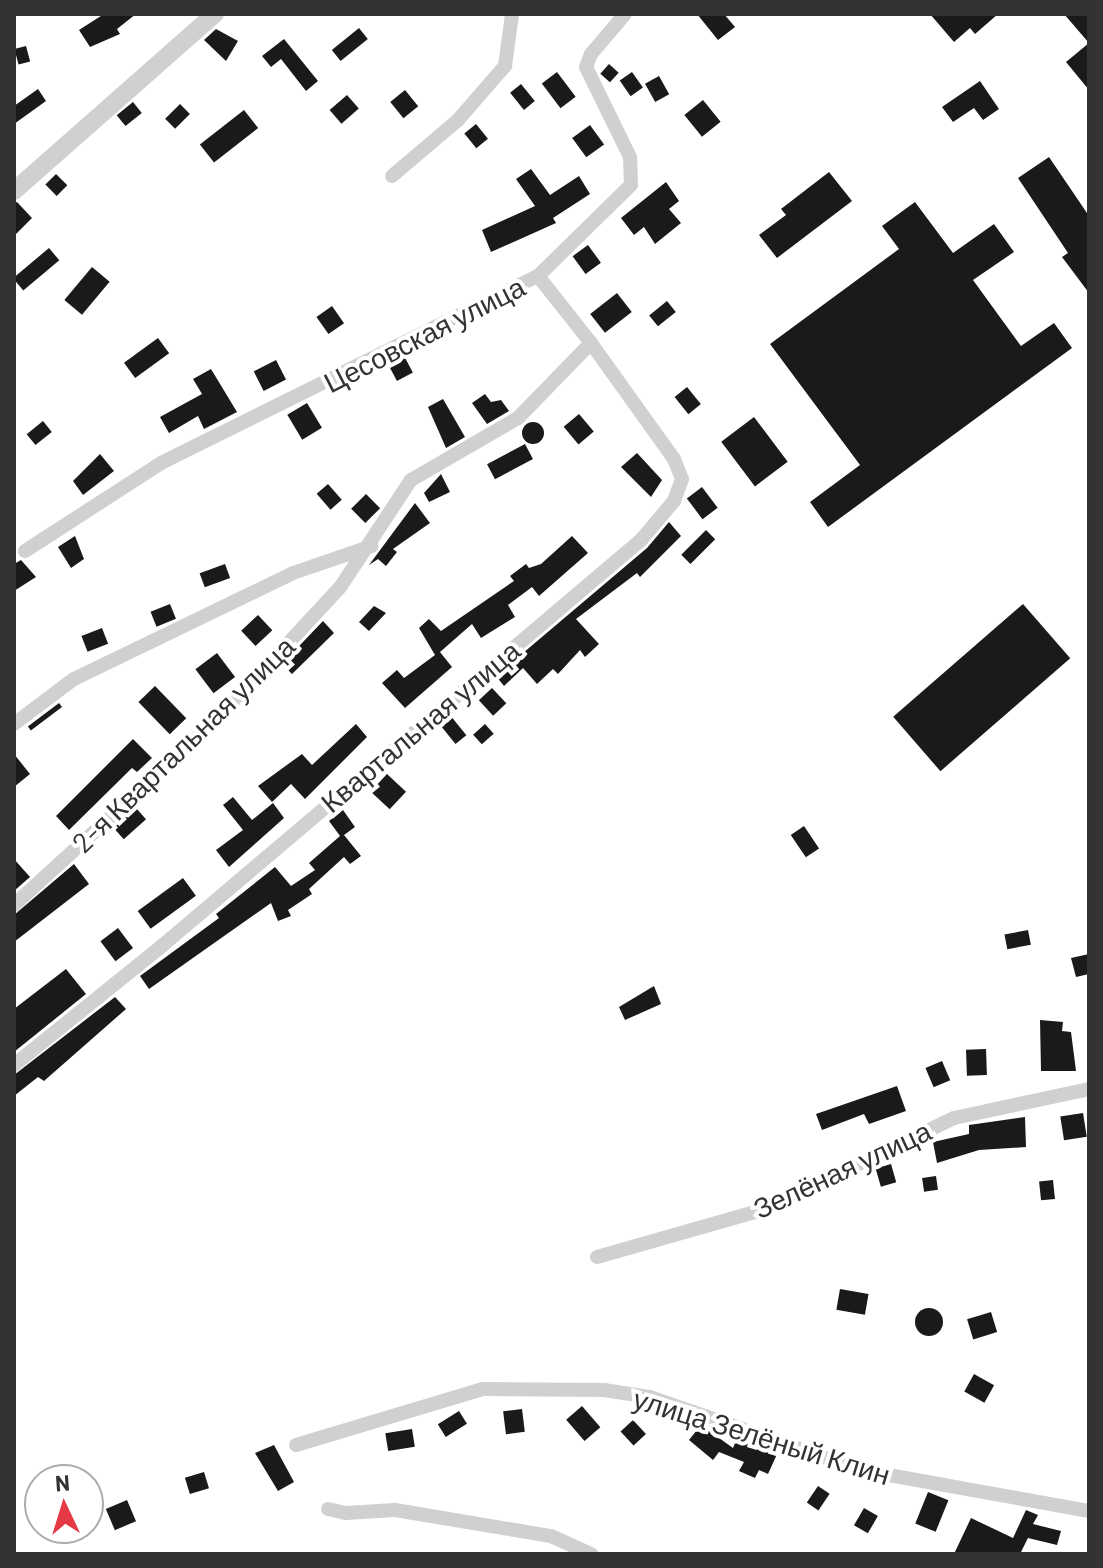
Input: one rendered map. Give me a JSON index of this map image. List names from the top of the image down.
{
  "streets": {
    "street": [
      "Цесовская улица",
      "Квартальная улица",
      "2-я Квартальная улица",
      "Зелёная улица",
      "улица Зелёный Клин"
    ]
  },
  "crossings": [
    ["Квартальная улица", "2-я Квартальная улица"]
  ],
  "north": "top"
}
